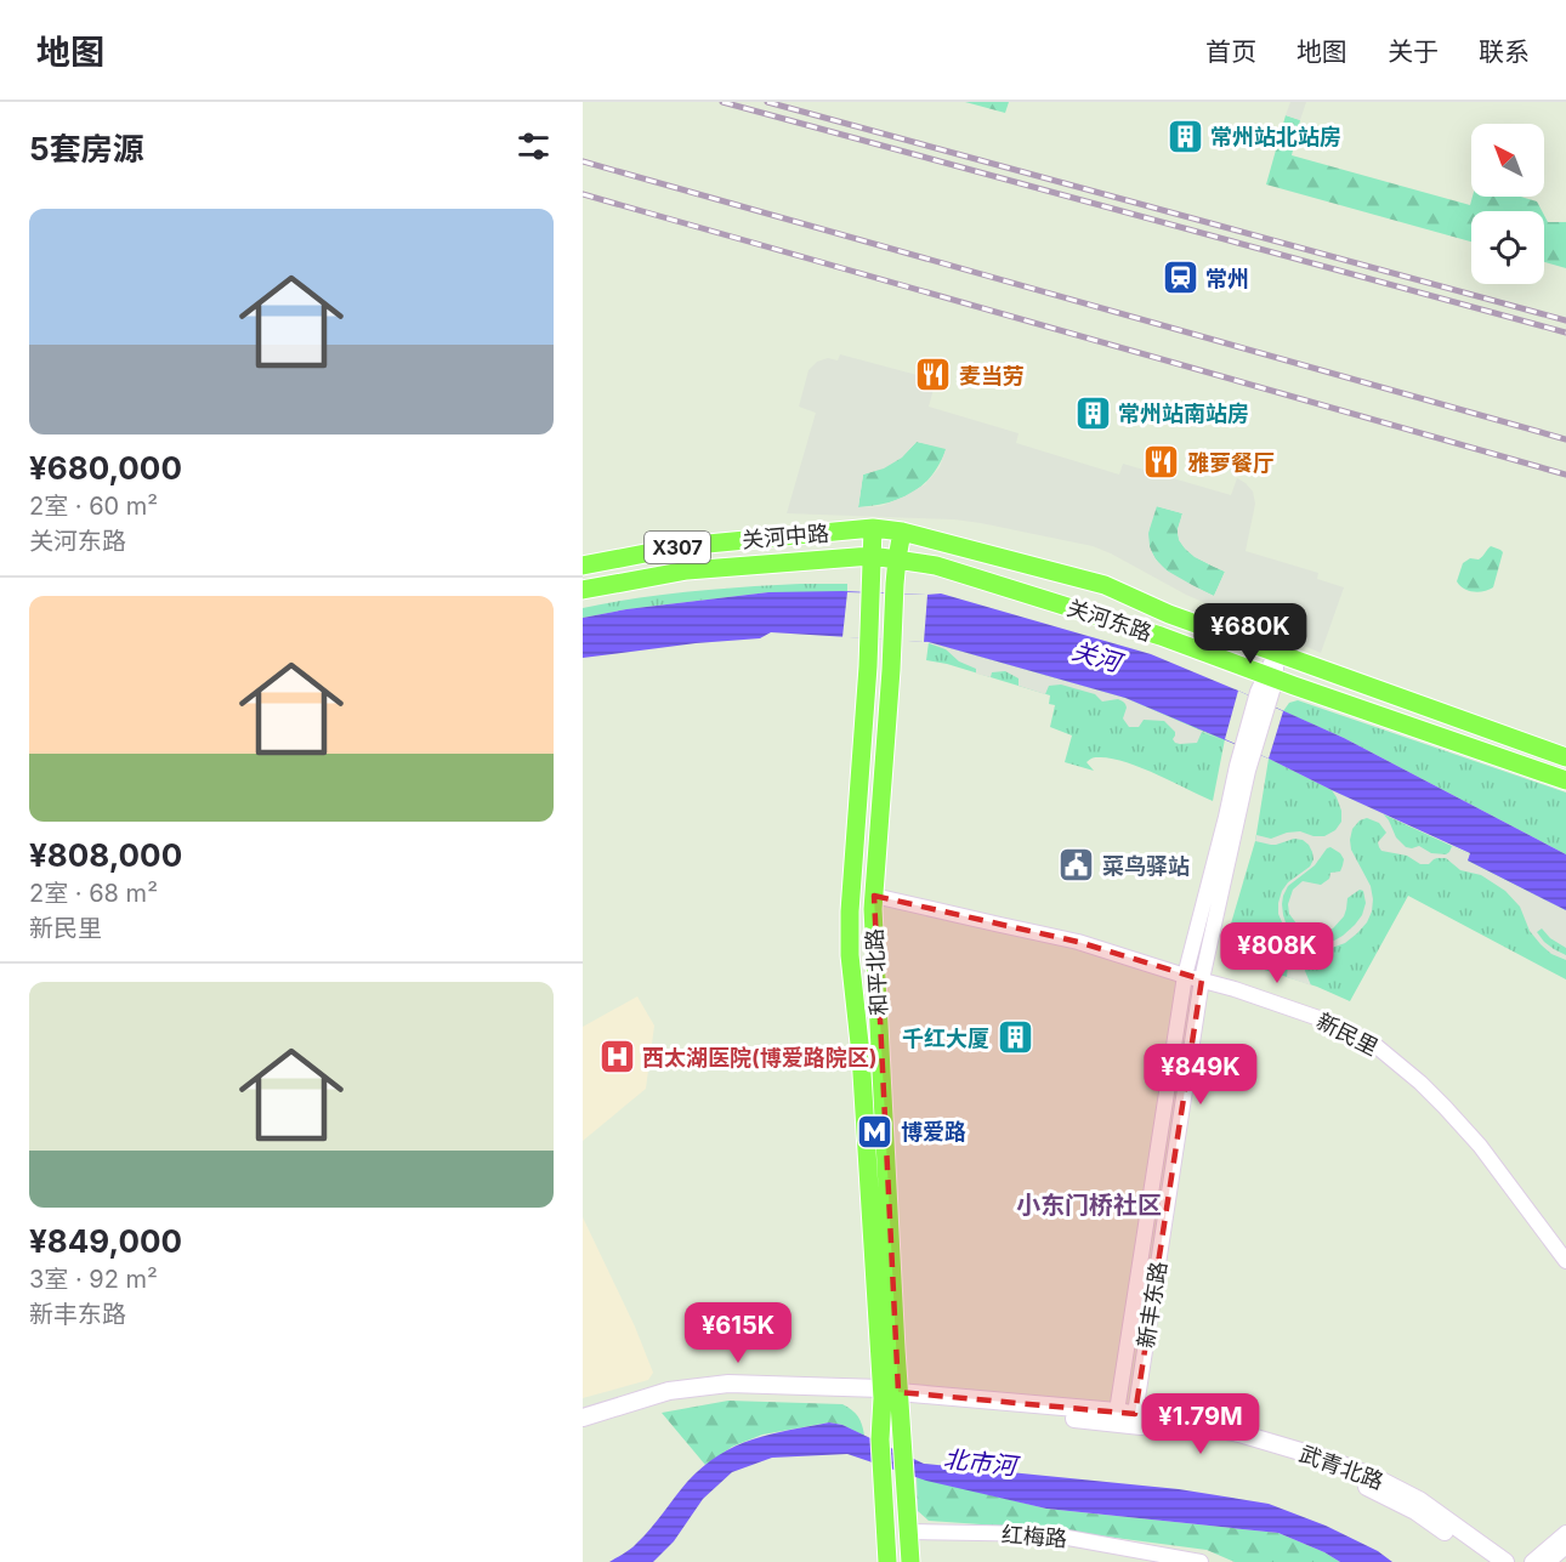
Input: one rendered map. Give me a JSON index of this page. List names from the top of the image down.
{
  "streets": {
    "main road": [
      "关河中路",
      "X307",
      "关河东路",
      "和平北路",
      "武青北路"
    ],
    "street": ["新民里", "新丰东路", "红梅路"]
  },
  "crossings": [
    ["关河中路", "关河东路"],
    ["关河中路", "和平北路"],
    ["关河东路", "和平北路"],
    ["和平北路", "新民里"],
    ["和平北路", "武青北路"],
    ["和平北路", "红梅路"],
    ["新民里", "新丰东路"],
    ["新丰东路", "武青北路"]
  ],
  "districts": ["小东门桥社区"],
  "water": ["关河", "北市河"],
  "places": {
    "building": ["常州站北站房", "常州站南站房", "千红大厦"],
    "station": ["常州"],
    "restaurant": ["麦当劳", "雅萝餐厅"],
    "public building": ["菜鸟驿站"],
    "hospital": ["西太湖医院(博爱路院区)"],
    "metro station": ["博爱路"]
  },
  "north": "top left",
  "page": {
    "header": "地图",
    "nav": [
      "首页",
      "地图",
      "关于",
      "联系"
    ],
    "heading": "5套房源",
    "list": [
      {
        "name": "¥680,000",
        "note": "2室 · 60 m² · 关河东路"
      },
      {
        "name": "¥808,000",
        "note": "2室 · 68 m² · 新民里"
      },
      {
        "name": "¥849,000",
        "note": "3室 · 92 m² · 新丰东路"
      }
    ],
    "price": [
      "¥680K",
      "¥808K",
      "¥849K",
      "¥615K",
      "¥1.79M"
    ]
  }
}
